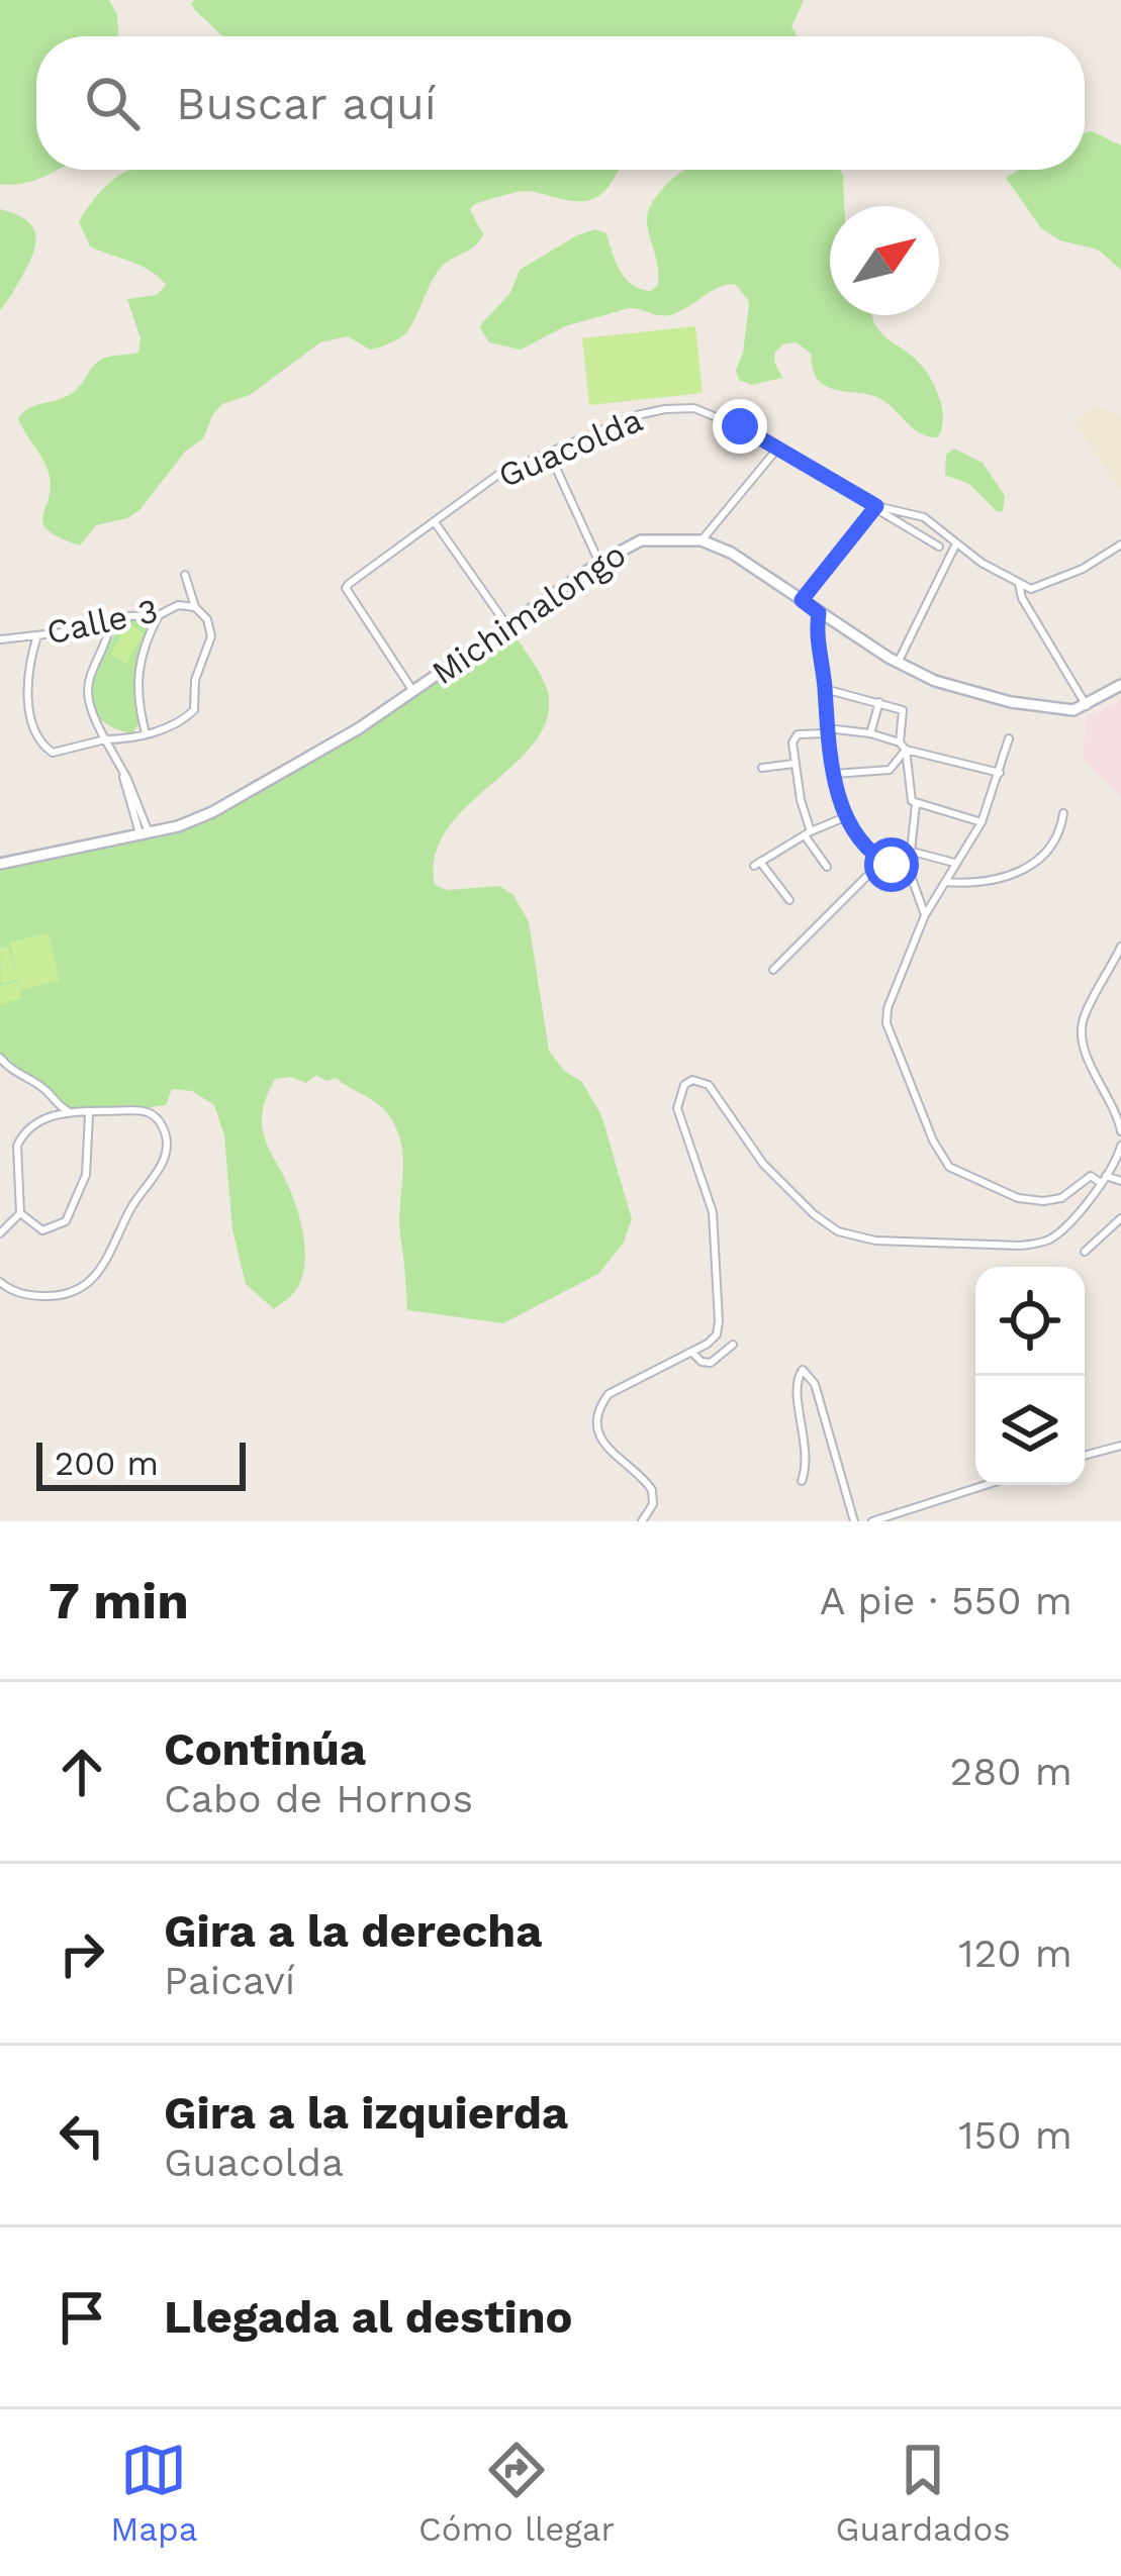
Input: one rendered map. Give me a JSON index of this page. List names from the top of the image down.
{
  "streets": {
    "main road": ["Michimalongo"],
    "street": ["Guacolda", "Calle 3"]
  },
  "crossings": [
    ["Guacolda", "Michimalongo"]
  ],
  "scale_bar": "200 m",
  "north": "top right",
  "page": {
    "search": "Buscar aquí",
    "scale": "200 m",
    "heading": ["7 min", "A pie · 550 m"],
    "list": [
      ["Continúa", "Cabo de Hornos", "280 m"],
      ["Gira a la derecha", "Paicaví", "120 m"],
      ["Gira a la izquierda", "Guacolda", "150 m"],
      "Llegada al destino"
    ],
    "nav": ["Mapa", "Cómo llegar", "Guardados"]
  }
}
